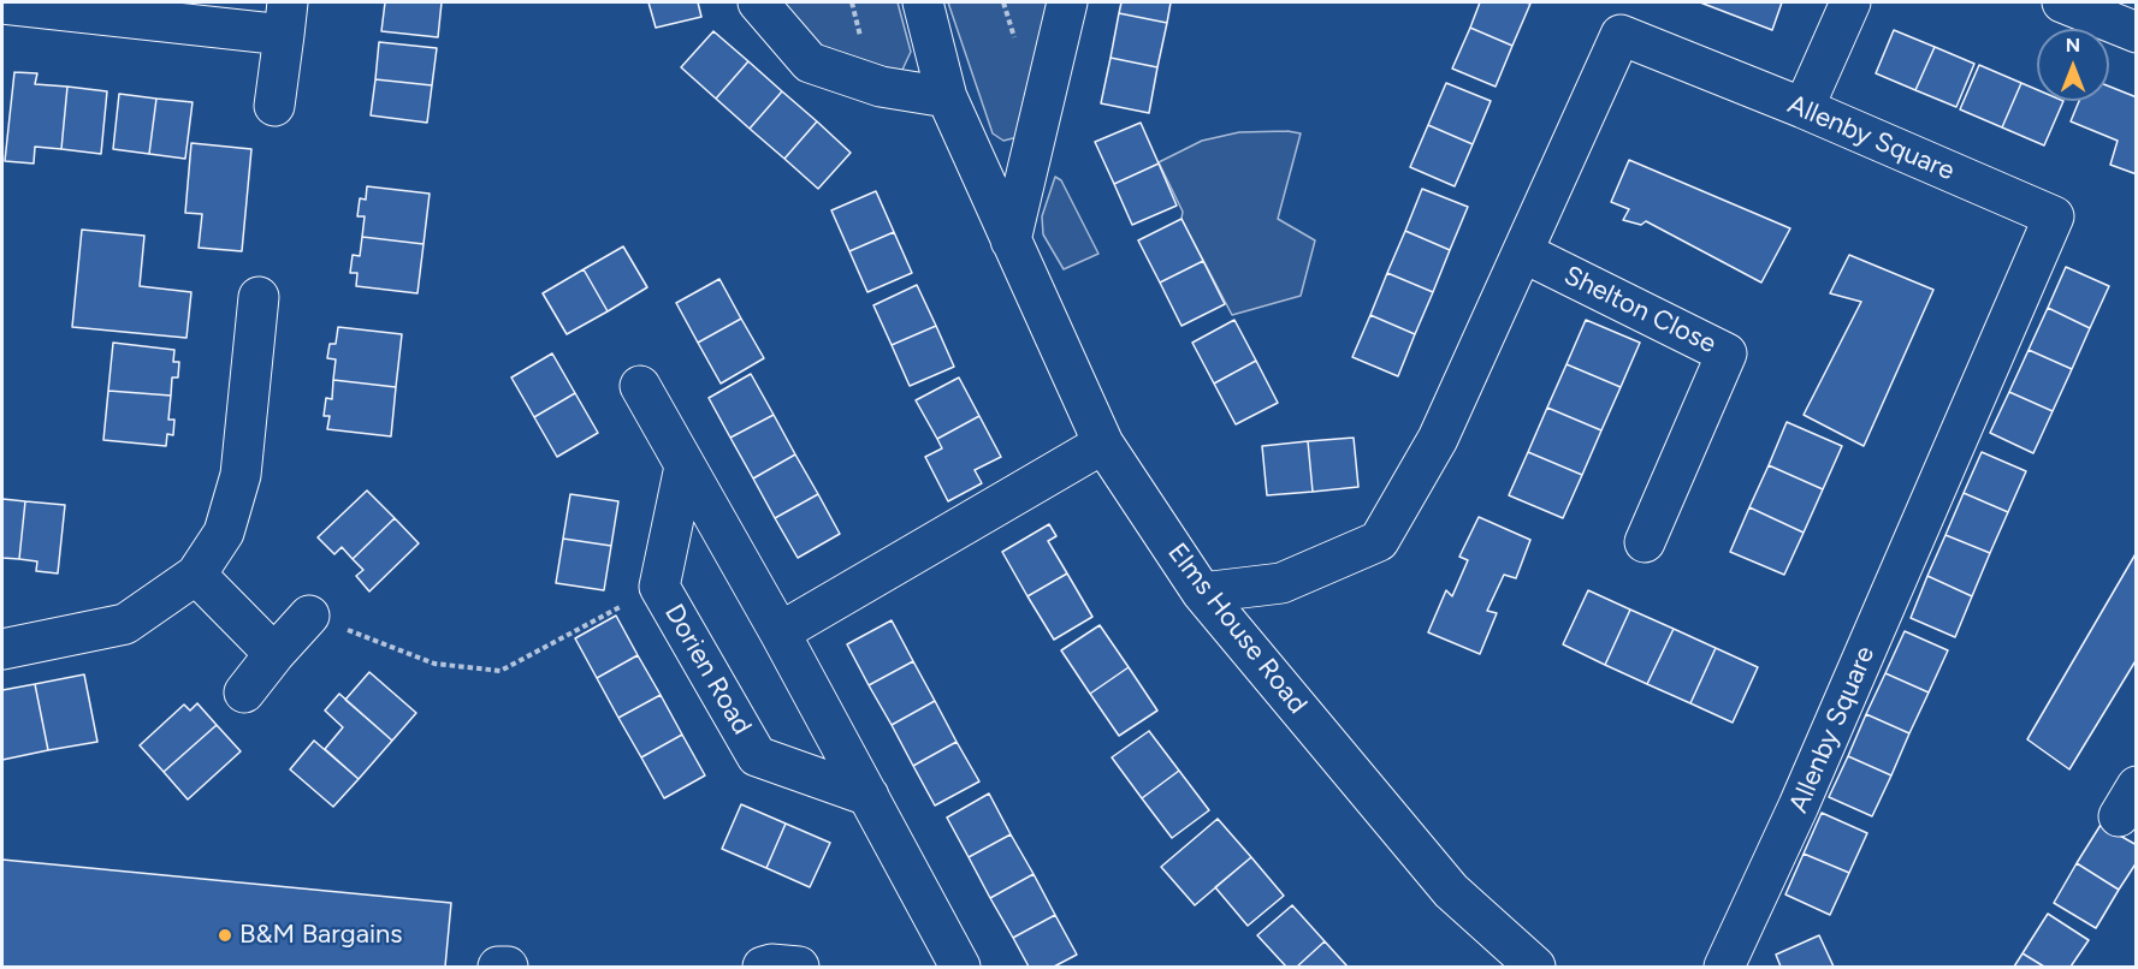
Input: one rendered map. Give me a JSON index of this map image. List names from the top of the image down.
{
  "streets": {
    "street": [
      "Allenby Square",
      "Shelton Close",
      "Elms House Road",
      "Dorien Road"
    ]
  },
  "crossings": [
    ["Allenby Square", "Shelton Close"],
    ["Allenby Square", "Elms House Road"]
  ],
  "places": ["B&M Bargains"],
  "north": "top"
}
